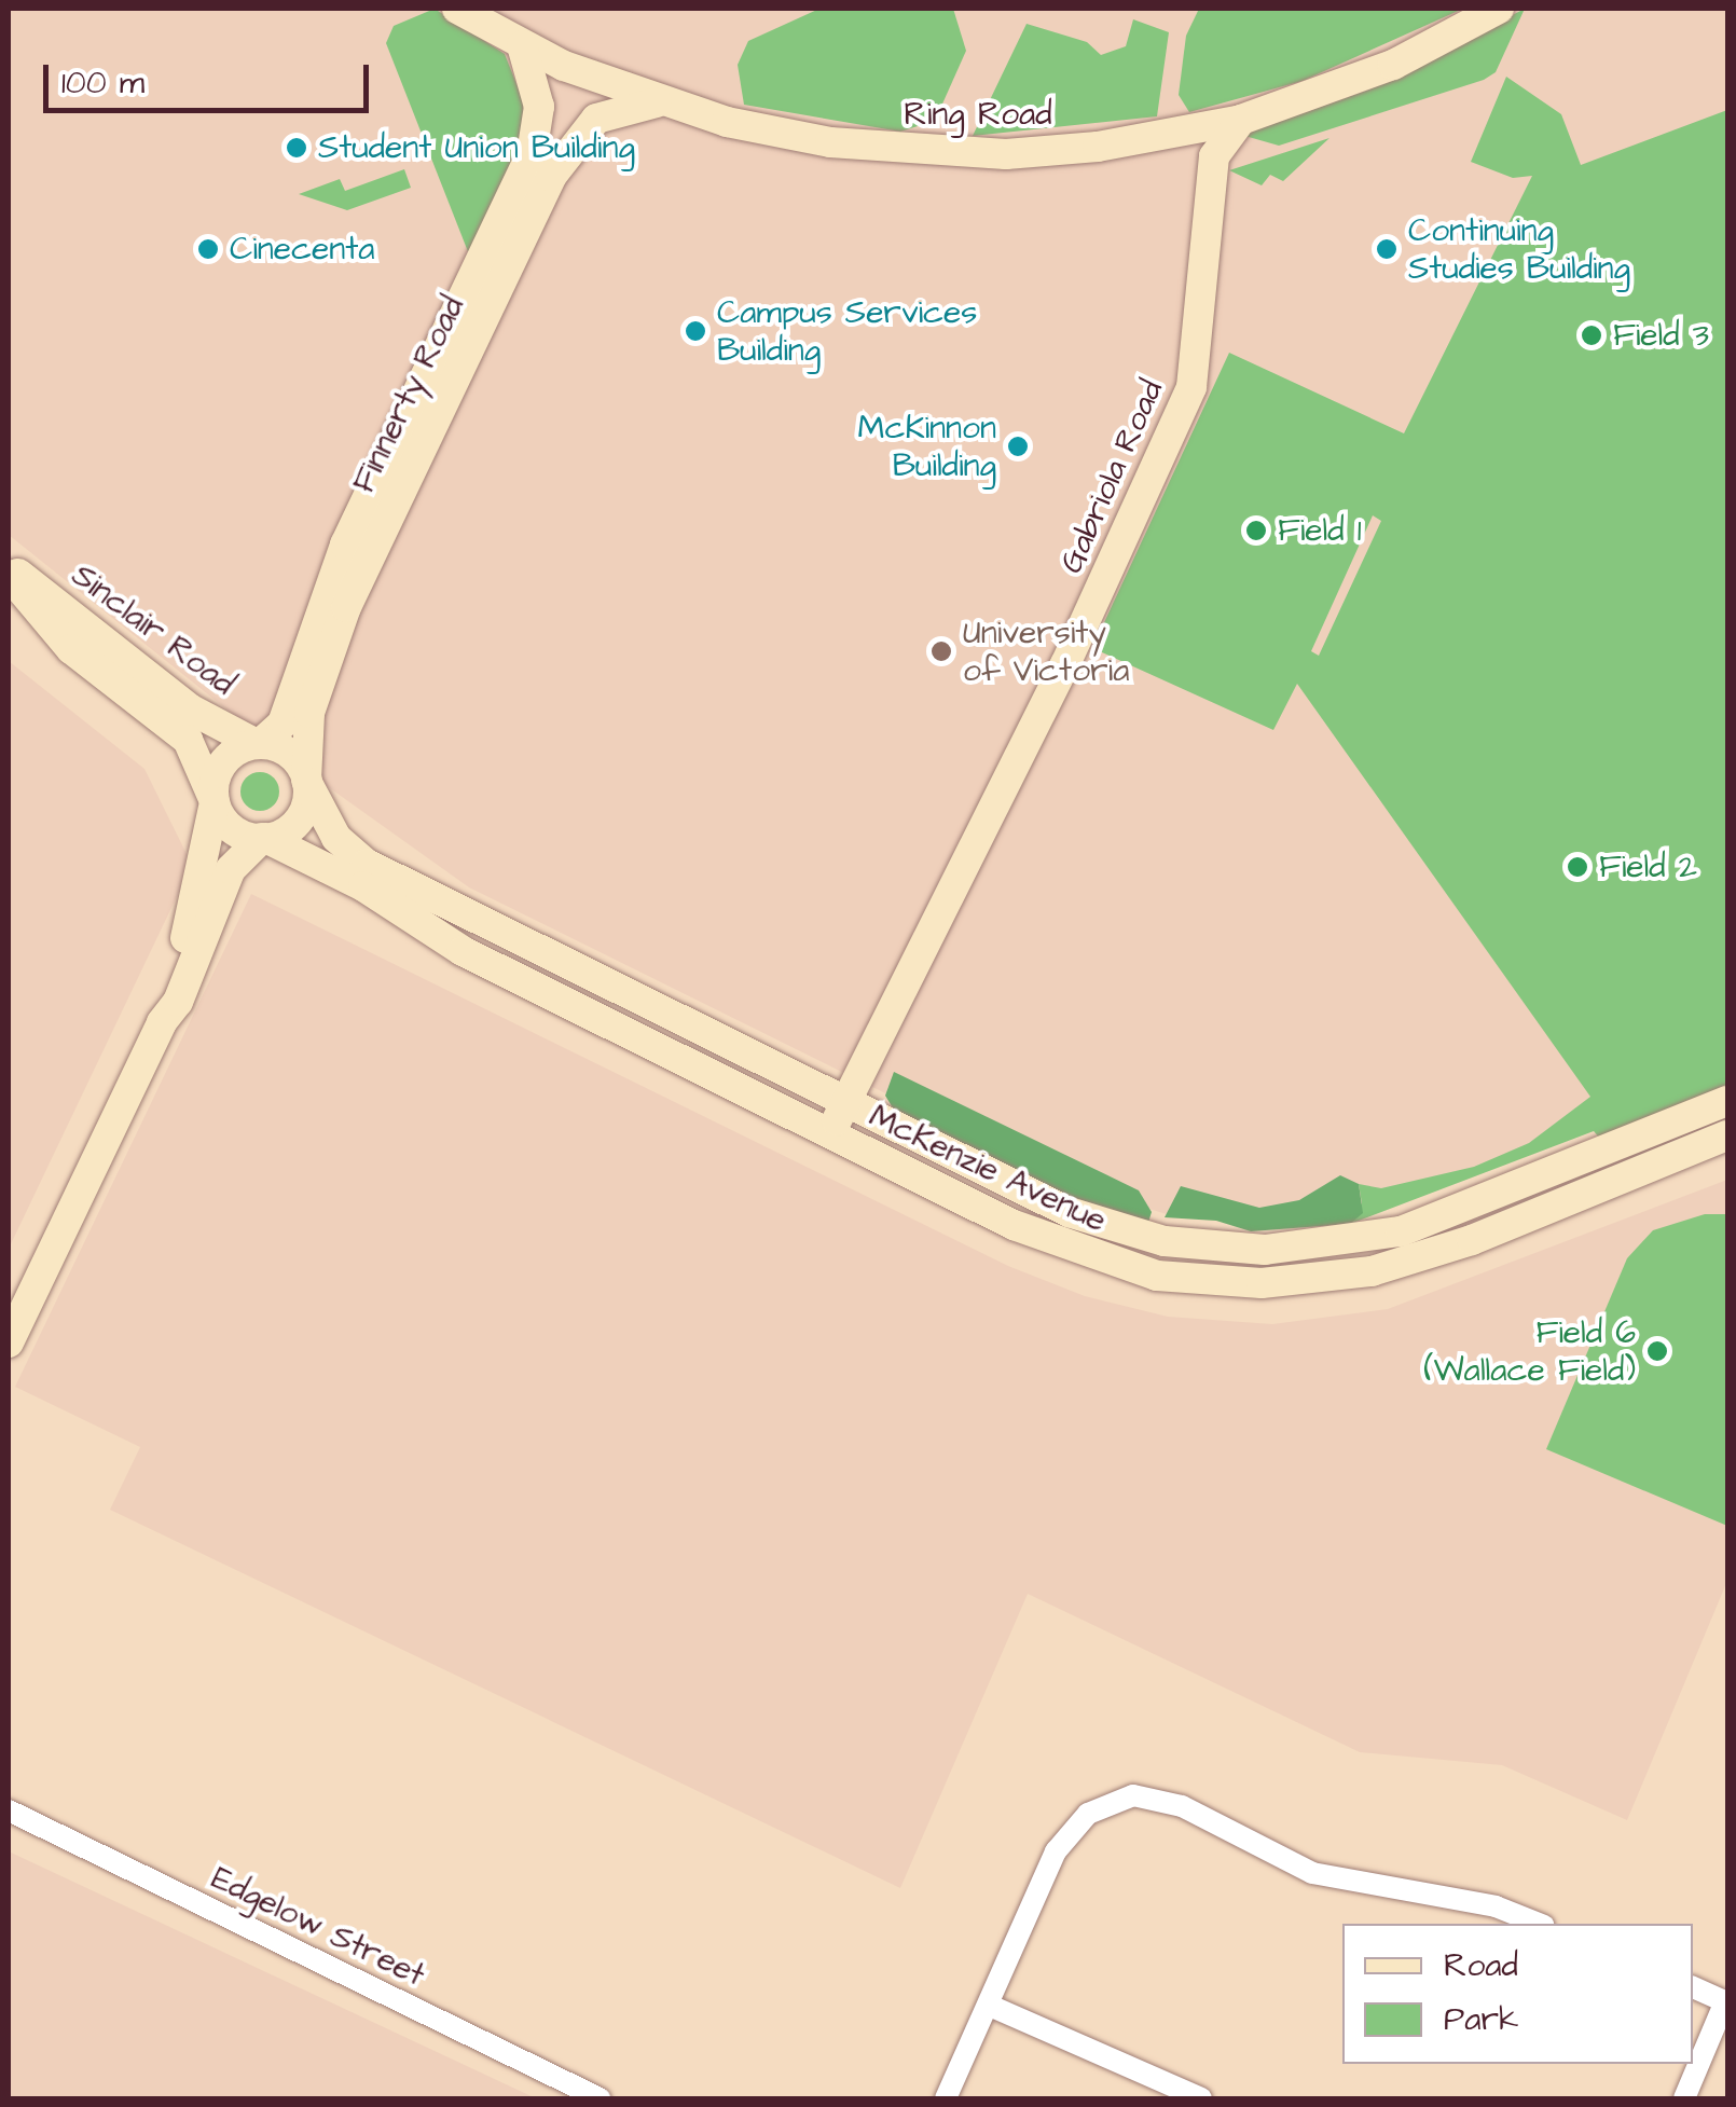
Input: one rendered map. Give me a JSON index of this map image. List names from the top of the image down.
{
  "streets": {
    "street": [
      "Ring Road",
      "Finnerty Road",
      "Gabriola Road",
      "Sinclair Road",
      "McKenzie Avenue",
      "Edgelow Street"
    ]
  },
  "crossings": [
    ["Ring Road", "Finnerty Road"],
    ["Ring Road", "Gabriola Road"],
    ["Finnerty Road", "Sinclair Road"],
    ["Finnerty Road", "McKenzie Avenue"],
    ["Gabriola Road", "McKenzie Avenue"],
    ["Sinclair Road", "McKenzie Avenue"]
  ],
  "places": [
    "Student Union Building",
    "Cinecenta",
    "Continuing Studies Building",
    "Campus Services Building",
    "Field 3",
    "McKinnon Building",
    "Field 1",
    "University of Victoria",
    "Field 2",
    "Field 6 (Wallace Field)"
  ],
  "legend": ["Road", "Park"],
  "scale_bar": "100 m"
}
